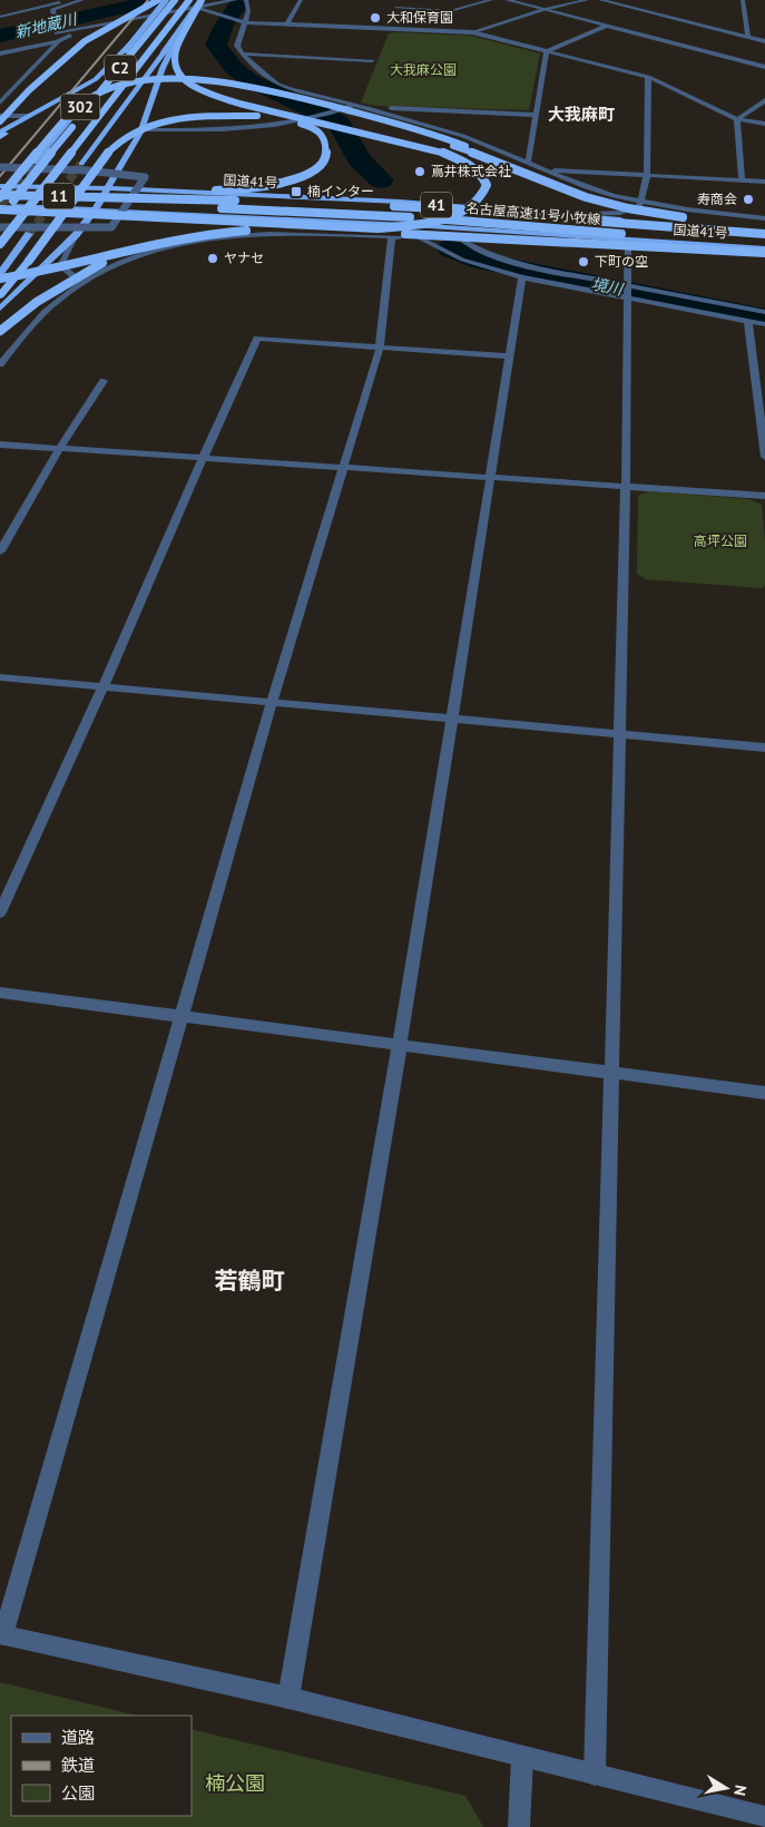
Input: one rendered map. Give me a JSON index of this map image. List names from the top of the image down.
{
  "streets": {
    "highway": [
      "C2",
      "302",
      "国道41号",
      "11",
      "41",
      "名古屋高速11号小牧線"
    ]
  },
  "crossings": [
    ["国道41号", "名古屋高速11号小牧線"]
  ],
  "districts": ["大我麻町", "若鶴町"],
  "water": ["新地蔵川", "境川"],
  "parks": ["大我麻公園", "高坪公園", "楠公園"],
  "places": {
    "other": [
      "大和保育園",
      "蔦井株式会社",
      "寿商会",
      "ヤナセ",
      "下町の空"
    ],
    "transit": ["楠インター"]
  },
  "legend": ["道路", "鉄道", "公園"],
  "north": "right"
}
